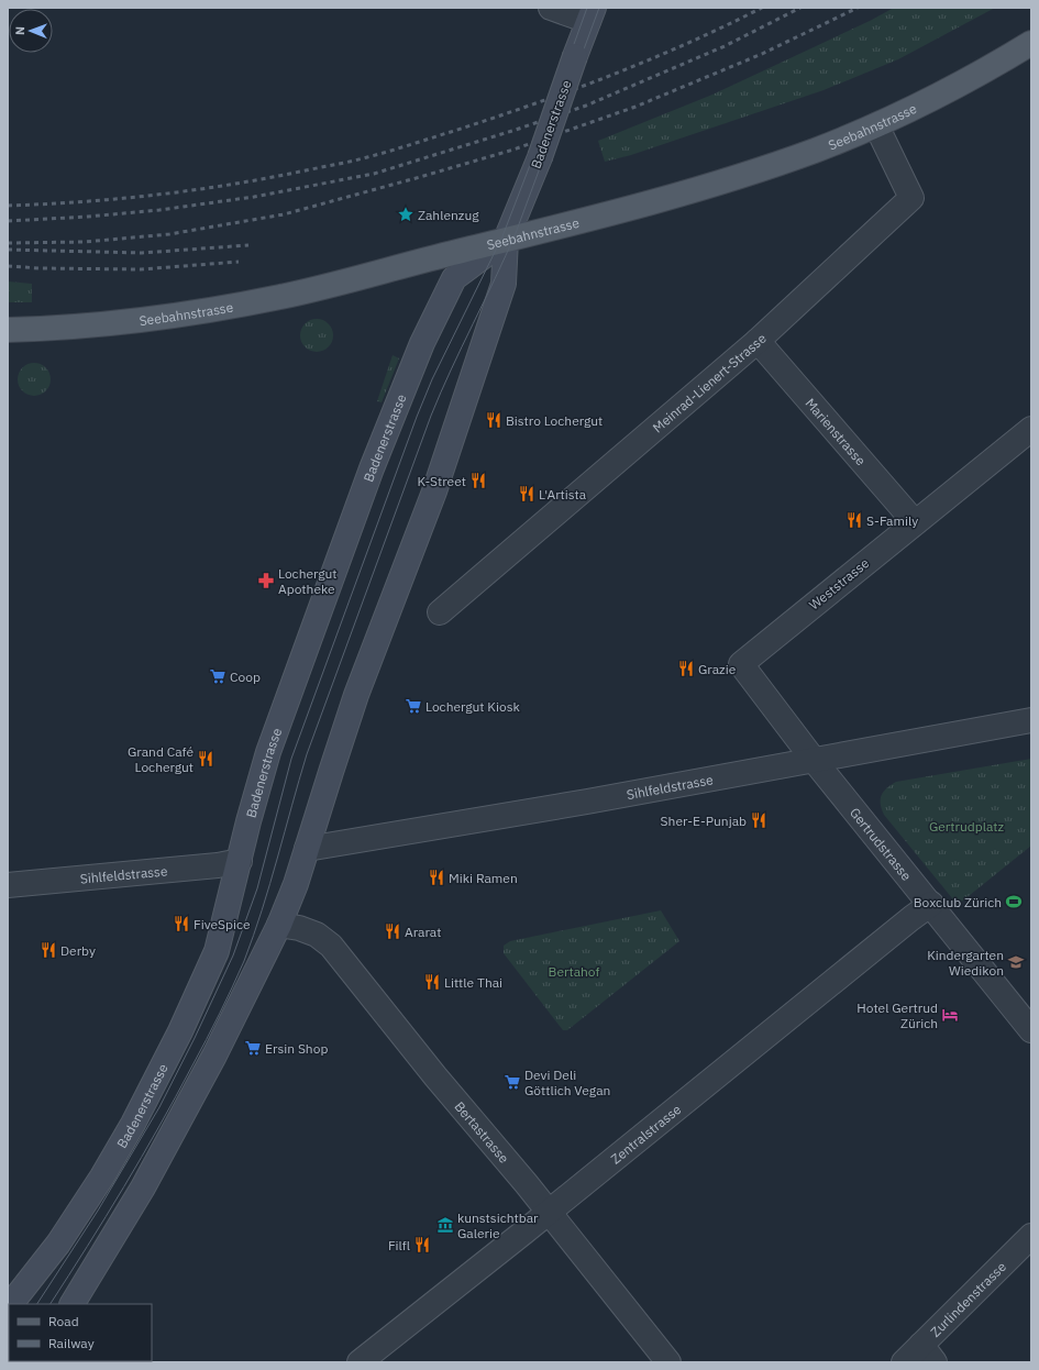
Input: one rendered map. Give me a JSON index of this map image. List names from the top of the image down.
{
  "streets": {
    "main road": ["Seebahnstrasse"],
    "street": [
      "Badenerstrasse",
      "Meinrad-Lienert-Strasse",
      "Marienstrasse",
      "Weststrasse",
      "Sihlfeldstrasse",
      "Gertrudstrasse",
      "Bertastrasse",
      "Zentralstrasse",
      "Zurlindenstrasse"
    ]
  },
  "crossings": [
    ["Badenerstrasse", "Seebahnstrasse"],
    ["Badenerstrasse", "Sihlfeldstrasse"],
    ["Badenerstrasse", "Bertastrasse"],
    ["Seebahnstrasse", "Meinrad-Lienert-Strasse"],
    ["Meinrad-Lienert-Strasse", "Marienstrasse"],
    ["Marienstrasse", "Weststrasse"],
    ["Weststrasse", "Sihlfeldstrasse"],
    ["Weststrasse", "Gertrudstrasse"],
    ["Sihlfeldstrasse", "Gertrudstrasse"],
    ["Gertrudstrasse", "Zentralstrasse"],
    ["Bertastrasse", "Zentralstrasse"]
  ],
  "parks": ["Gertrudplatz", "Bertahof"],
  "places": {
    "place": ["Zahlenzug"],
    "restaurant": [
      "Bistro Lochergut",
      "K-Street",
      "L'Artista",
      "S-Family",
      "Grazie",
      "Grand Café Lochergut",
      "Sher-E-Punjab",
      "Miki Ramen",
      "FiveSpice",
      "Ararat",
      "Derby",
      "Little Thai",
      "Filfl"
    ],
    "pharmacy": ["Lochergut Apotheke"],
    "supermarket": [
      "Coop",
      "Lochergut Kiosk",
      "Ersin Shop",
      "Devi Deli Göttlich Vegan"
    ],
    "sports": ["Boxclub Zürich"],
    "school or university": ["Kindergarten Wiedikon"],
    "hotel": ["Hotel Gertrud Zürich"],
    "museum": ["kunstsichtbar Galerie"]
  },
  "legend": ["Road", "Railway"],
  "north": "left"
}
